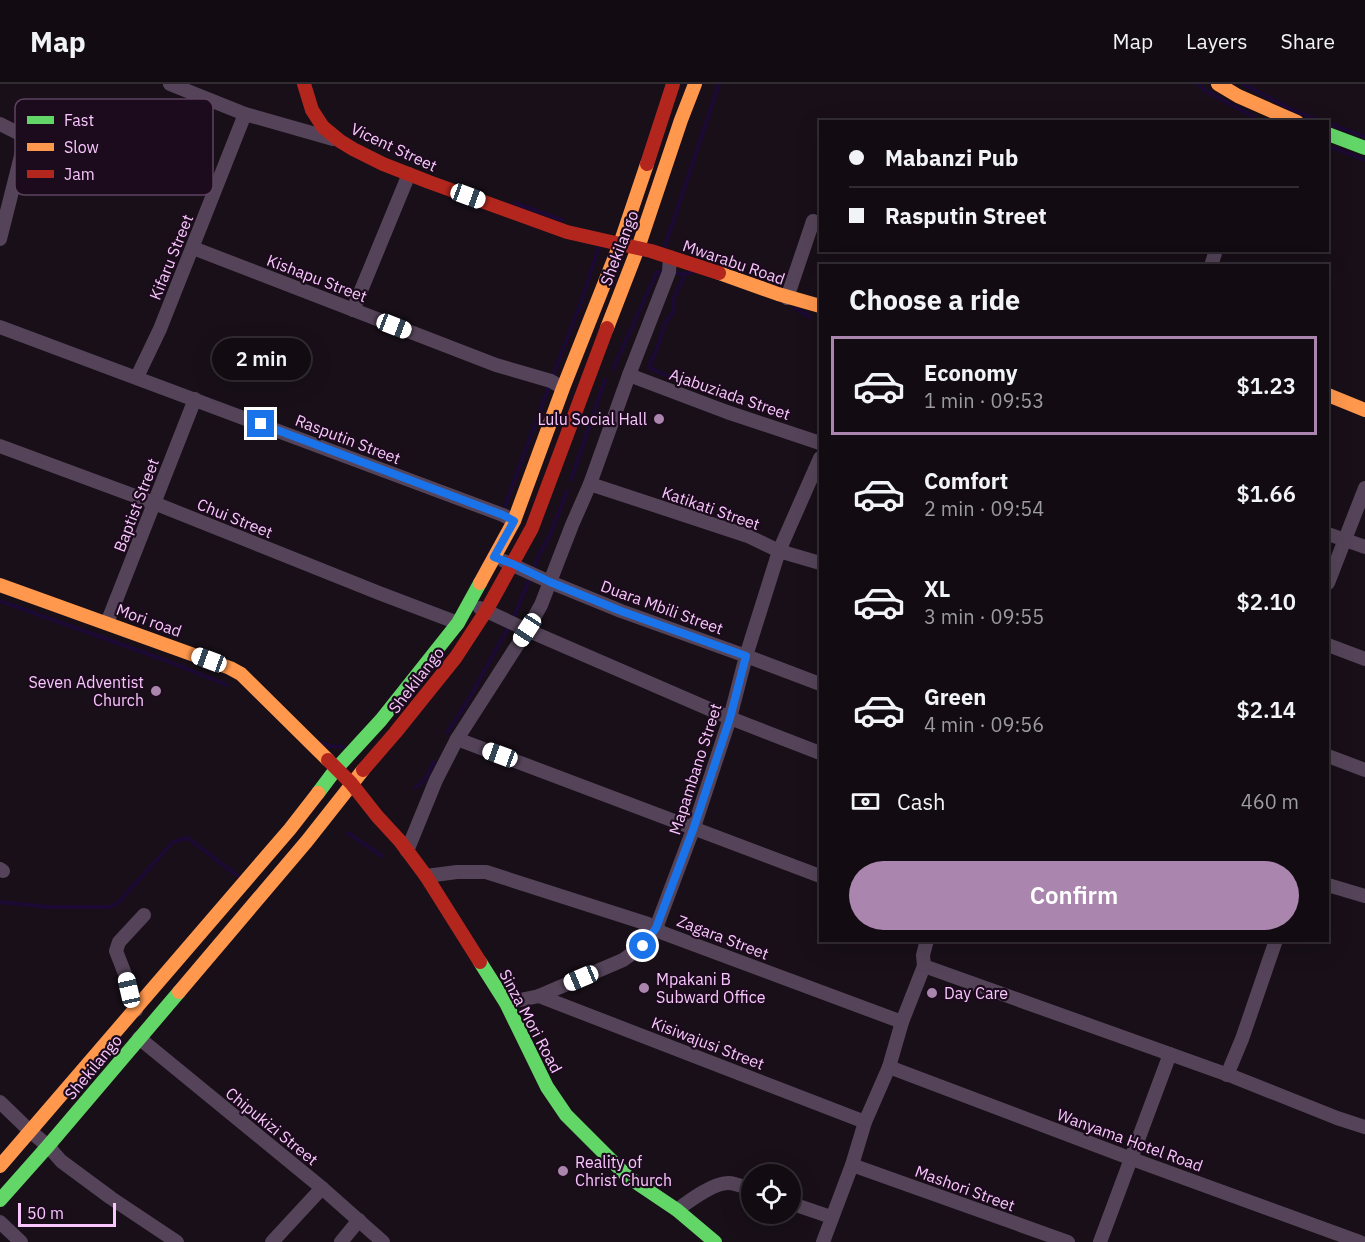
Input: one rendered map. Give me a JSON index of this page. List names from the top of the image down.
{
  "streets": {
    "main road": [
      "Vicent Street",
      "Shekilango",
      "Mwarabu Road",
      "Mori road",
      "Sinza Mori Road"
    ],
    "street": [
      "Kifaru Street",
      "Kishapu Street",
      "Ajabuziada Street",
      "Rasputin Street",
      "Baptist Street",
      "Katikati Street",
      "Chui Street",
      "Duara Mbili Street",
      "Mapambano Street",
      "Zagara Street",
      "Kisiwajusi Street",
      "Chipukizi Street",
      "Wanyama Hotel Road",
      "Mashori Street"
    ]
  },
  "crossings": [
    ["Vicent Street", "Shekilango"],
    ["Vicent Street", "Mwarabu Road"],
    ["Shekilango", "Mwarabu Road"],
    ["Shekilango", "Kishapu Street"],
    ["Shekilango", "Rasputin Street"],
    ["Shekilango", "Chui Street"],
    ["Shekilango", "Duara Mbili Street"],
    ["Shekilango", "Mori road"],
    ["Shekilango", "Sinza Mori Road"],
    ["Shekilango", "Chipukizi Street"],
    ["Kifaru Street", "Kishapu Street"],
    ["Kifaru Street", "Rasputin Street"],
    ["Rasputin Street", "Baptist Street"],
    ["Baptist Street", "Chui Street"],
    ["Baptist Street", "Mori road"],
    ["Katikati Street", "Mapambano Street"],
    ["Duara Mbili Street", "Mapambano Street"],
    ["Mori road", "Sinza Mori Road"],
    ["Mapambano Street", "Zagara Street"],
    ["Mapambano Street", "Sinza Mori Road"],
    ["Mapambano Street", "Kisiwajusi Street"],
    ["Zagara Street", "Sinza Mori Road"]
  ],
  "places": [
    "Lulu Social Hall",
    "Seven Adventist Church",
    "Mpakani B Subward Office",
    "Day Care",
    "Reality of Christ Church"
  ],
  "legend": ["Fast", "Slow", "Jam"],
  "scale_bar": "50 m",
  "page": {
    "header": "Map",
    "nav": ["Map", "Layers", "Share"],
    "banner": ["Mabanzi Pub", "Rasputin Street"],
    "heading": "Choose a ride",
    "list": [
      {
        "name": "Economy",
        "note": "1 min · 09:53",
        "value": "$1.23"
      },
      {
        "name": "Comfort",
        "note": "2 min · 09:54",
        "value": "$1.66"
      },
      {
        "name": "XL",
        "note": "3 min · 09:55",
        "value": "$2.10"
      },
      {
        "name": "Green",
        "note": "4 min · 09:56",
        "value": "$2.14"
      }
    ],
    "bubble": "2 min",
    "pay": ["Cash", "460 m"],
    "buttons": "Confirm",
    "scale": "50 m"
  }
}
